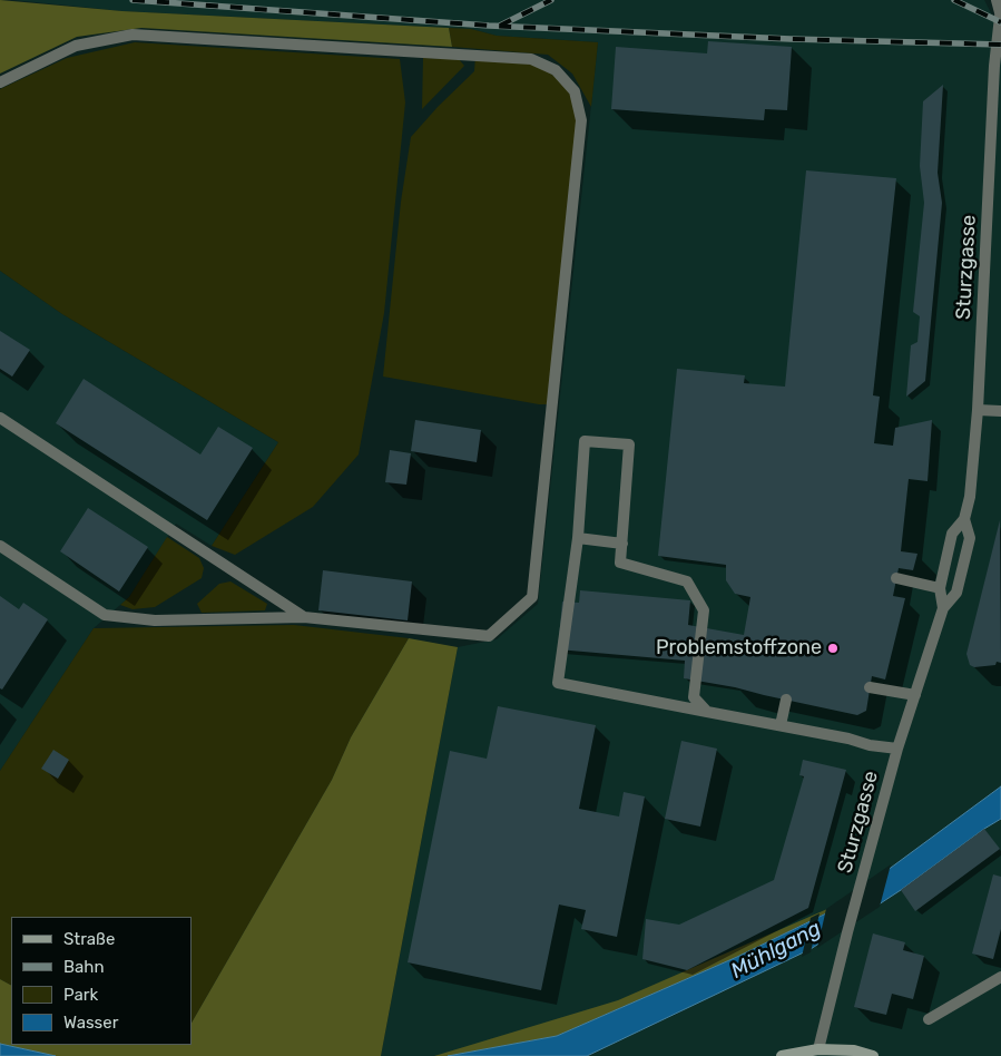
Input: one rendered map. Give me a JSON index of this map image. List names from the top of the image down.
{
  "streets": {
    "street": ["Sturzgasse"]
  },
  "water": ["Mühlgang"],
  "places": ["Problemstoffzone"],
  "legend": [
    "Straße",
    "Bahn",
    "Park",
    "Wasser"
  ]
}
